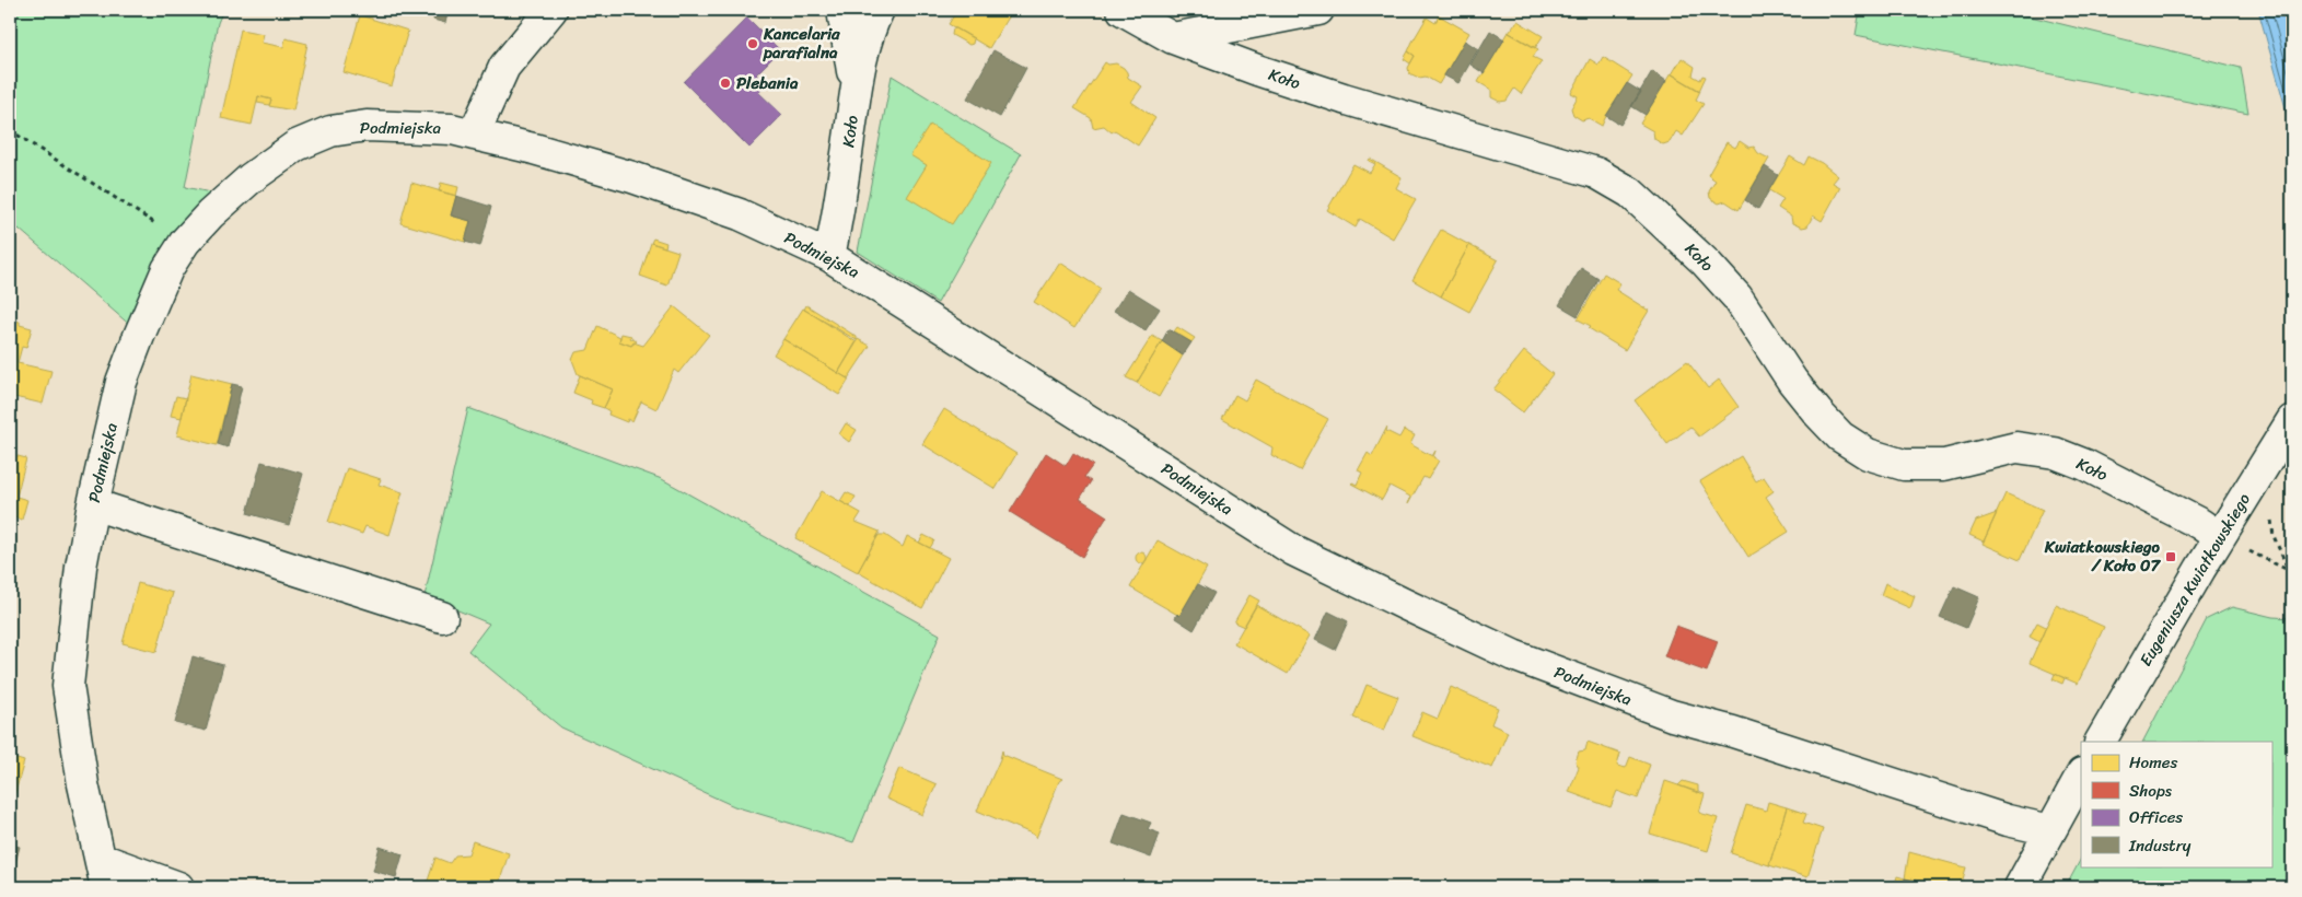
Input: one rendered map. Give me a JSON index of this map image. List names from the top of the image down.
{
  "streets": {
    "street": ["Koło", "Podmiejska", "Eugeniusza Kwiatkowskiego"]
  },
  "crossings": [
    ["Koło", "Podmiejska"],
    ["Koło", "Eugeniusza Kwiatkowskiego"]
  ],
  "places": {
    "other": ["Kancelaria parafialna", "Plebania"],
    "transit": ["Kwiatkowskiego / Koło 07"]
  },
  "legend": [
    "Homes",
    "Shops",
    "Offices",
    "Industry"
  ]
}
